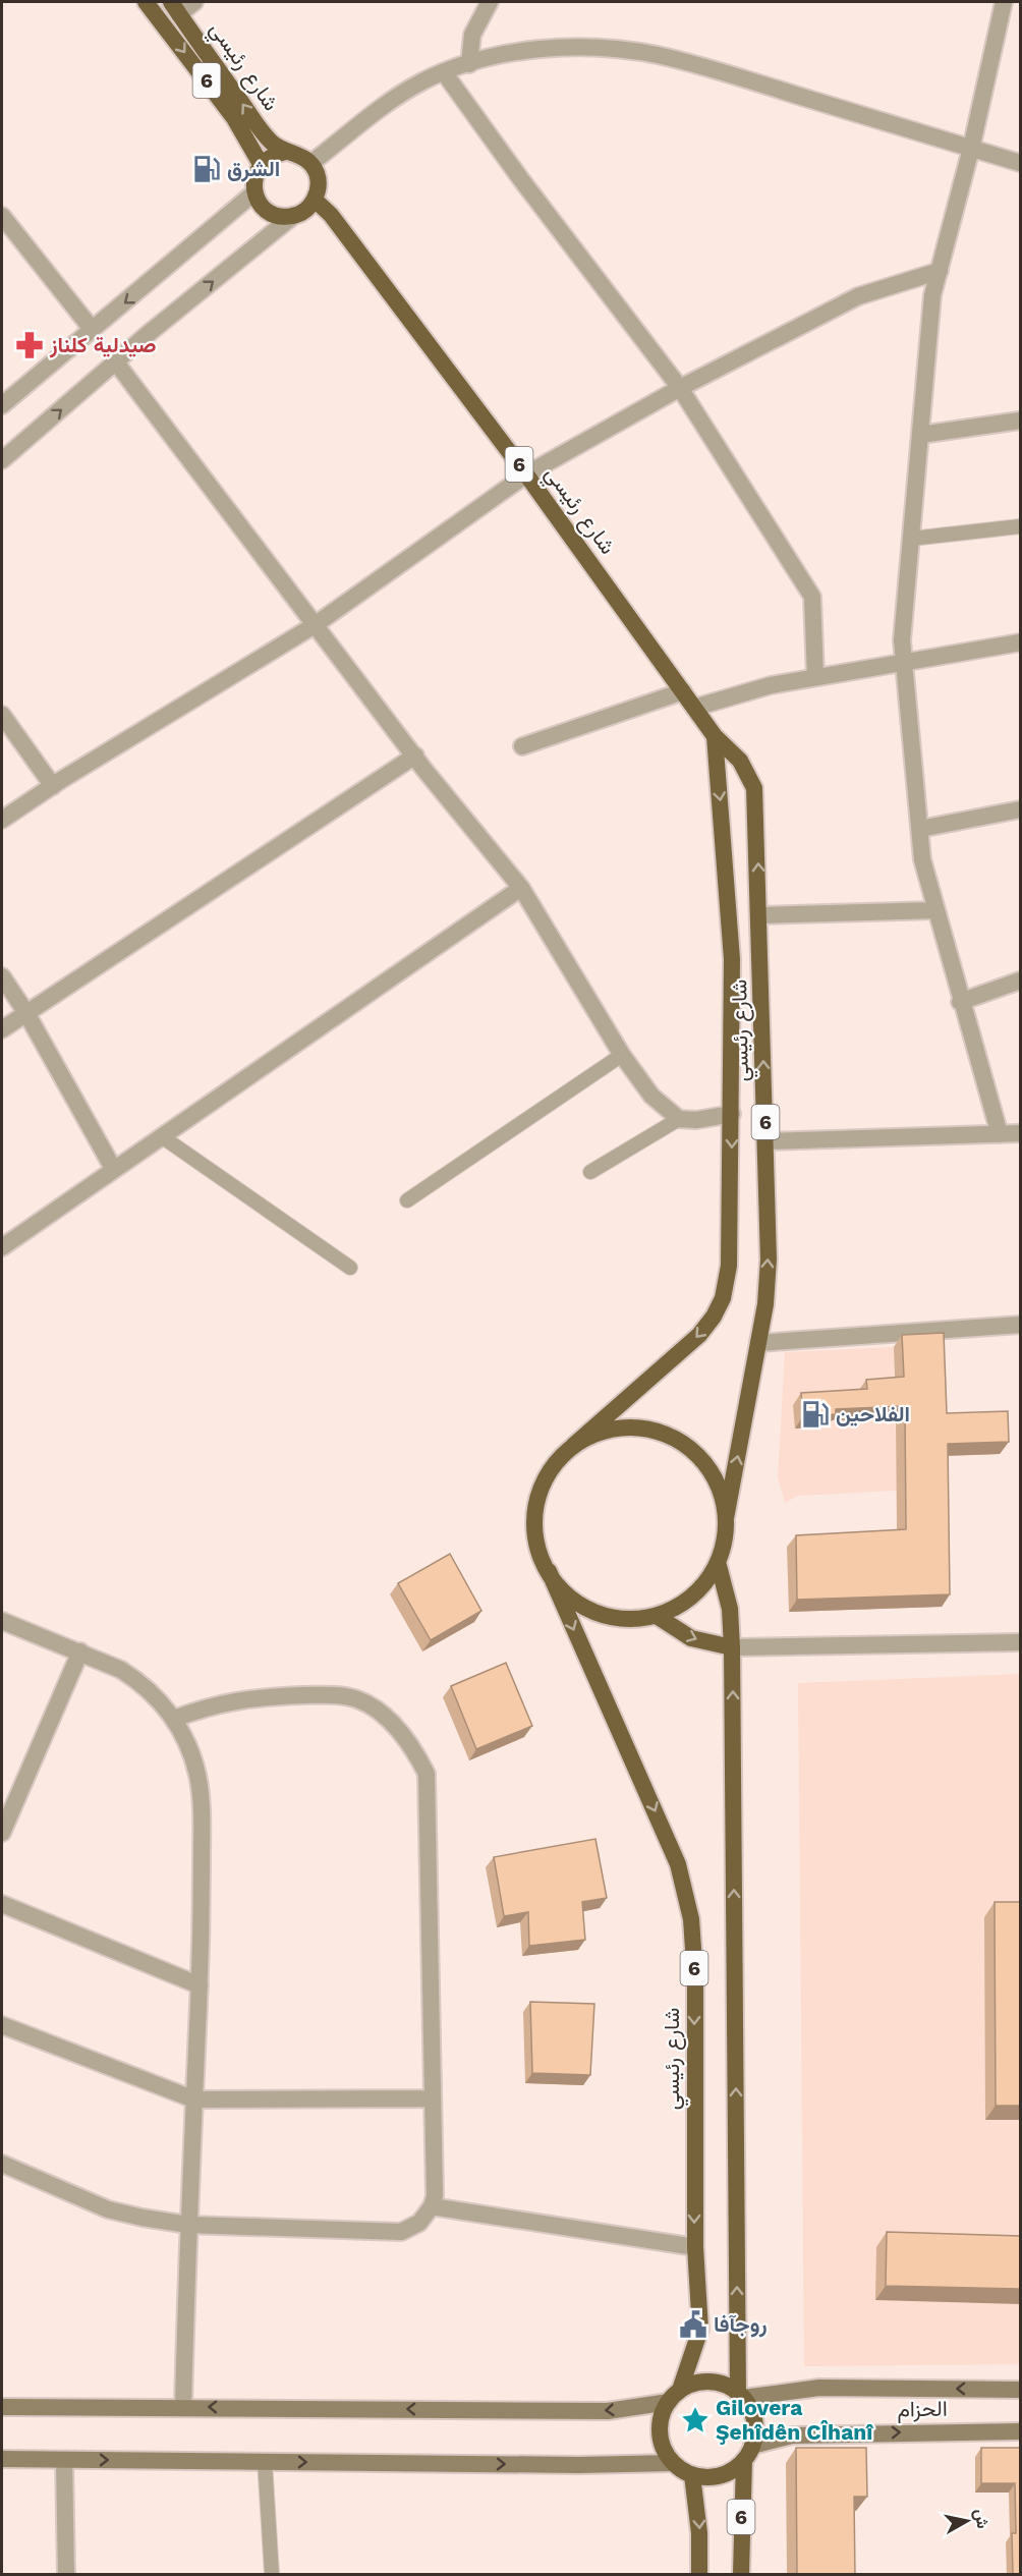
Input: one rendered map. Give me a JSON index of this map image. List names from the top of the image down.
{
  "streets": {
    "highway": ["شارع رئيسي", "6"],
    "main road": ["الحزام"]
  },
  "crossings": [
    ["شارع رئيسي", "6"],
    ["شارع رئيسي", "الحزام"],
    ["6", "الحزام"]
  ],
  "places": {
    "fuel station": ["الشرق", "الفلاحين"],
    "pharmacy": ["صيدلية كلناز"],
    "public building": ["روجآفا"],
    "place": ["Gilovera Şehîdên CÎhanî"]
  },
  "north": "right"
}
